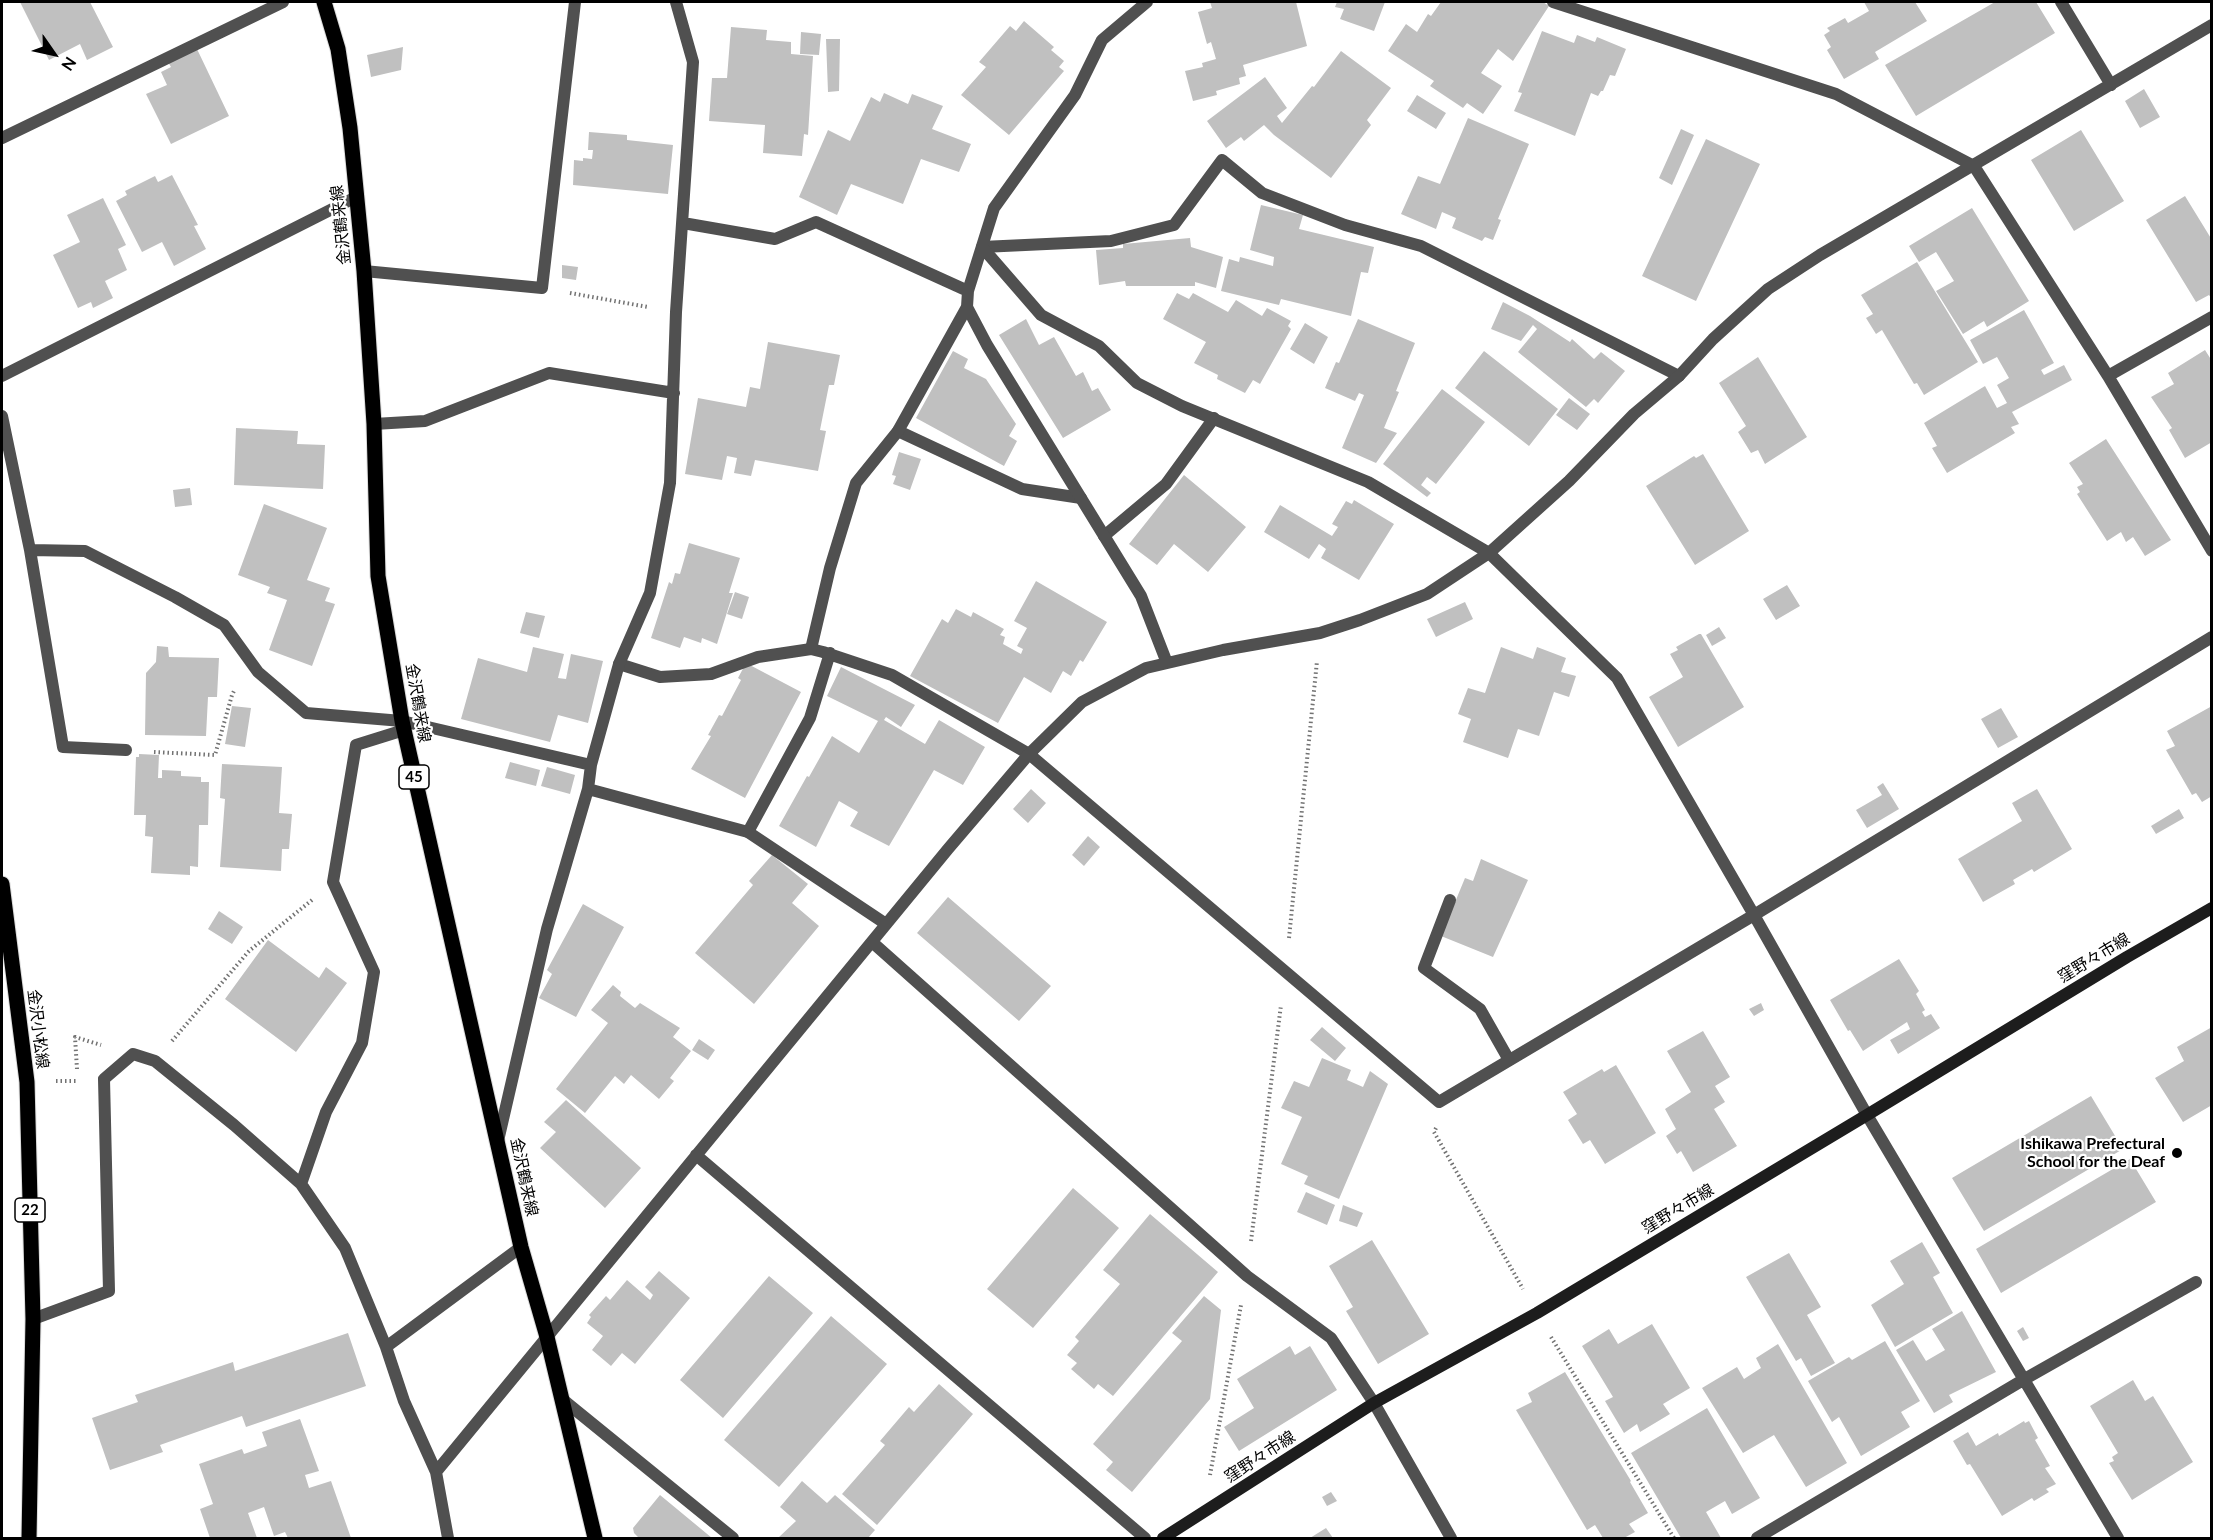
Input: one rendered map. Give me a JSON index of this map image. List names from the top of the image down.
{
  "streets": {
    "main road": [
      "金沢鶴来線",
      "45",
      "窪野々市線",
      "金沢小松線",
      "22"
    ]
  },
  "places": ["Ishikawa Prefectural School for the Deaf"],
  "north": "bottom right"
}
